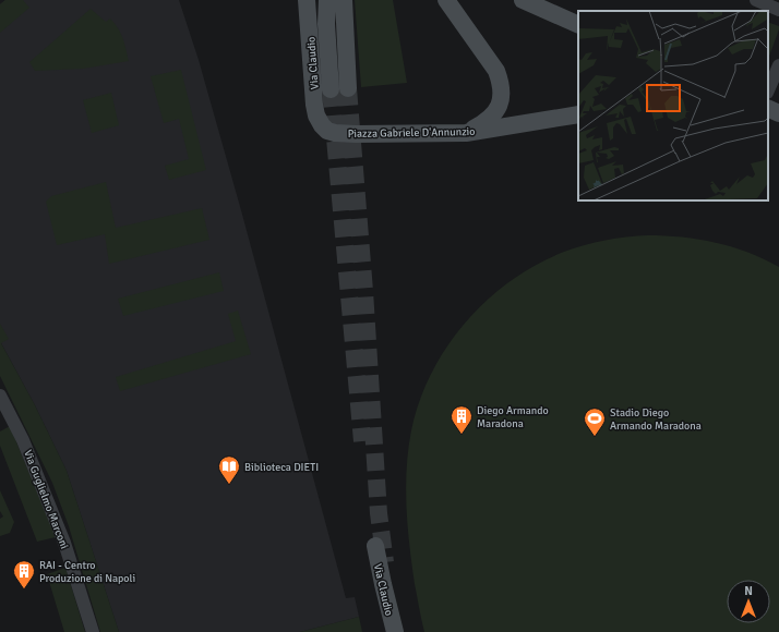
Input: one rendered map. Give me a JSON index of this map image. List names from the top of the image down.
{
  "streets": {
    "main road": ["Via Claudio", "Piazza Gabriele D'Annunzio"],
    "street": ["Via Guglielmo Marconi"]
  },
  "crossings": [
    ["Via Claudio", "Piazza Gabriele D'Annunzio"]
  ],
  "places": {
    "building": ["Diego Armando Maradona", "RAI - Centro Produzione di Napoli"],
    "sports": ["Stadio Diego Armando Maradona"],
    "library": ["Biblioteca DIETI"]
  },
  "north": "top"
}
